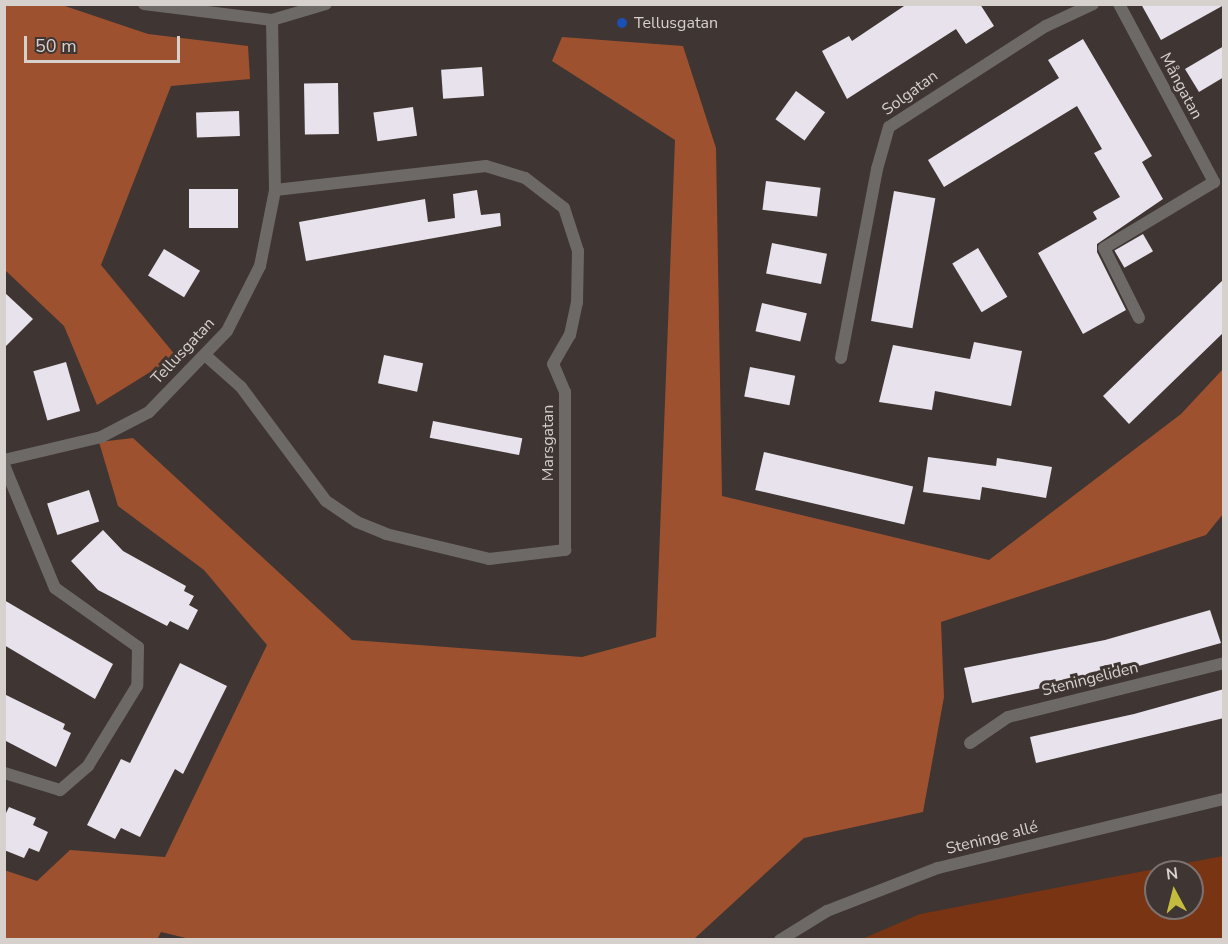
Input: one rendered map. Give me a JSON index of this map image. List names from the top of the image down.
{
  "streets": {
    "street": [
      "Mångatan",
      "Solgatan",
      "Tellusgatan",
      "Marsgatan",
      "Steningeliden",
      "Steninge allé"
    ]
  },
  "crossings": [
    ["Tellusgatan", "Marsgatan"]
  ],
  "places": ["Tellusgatan"],
  "scale_bar": "50 m",
  "north": "top"
}
